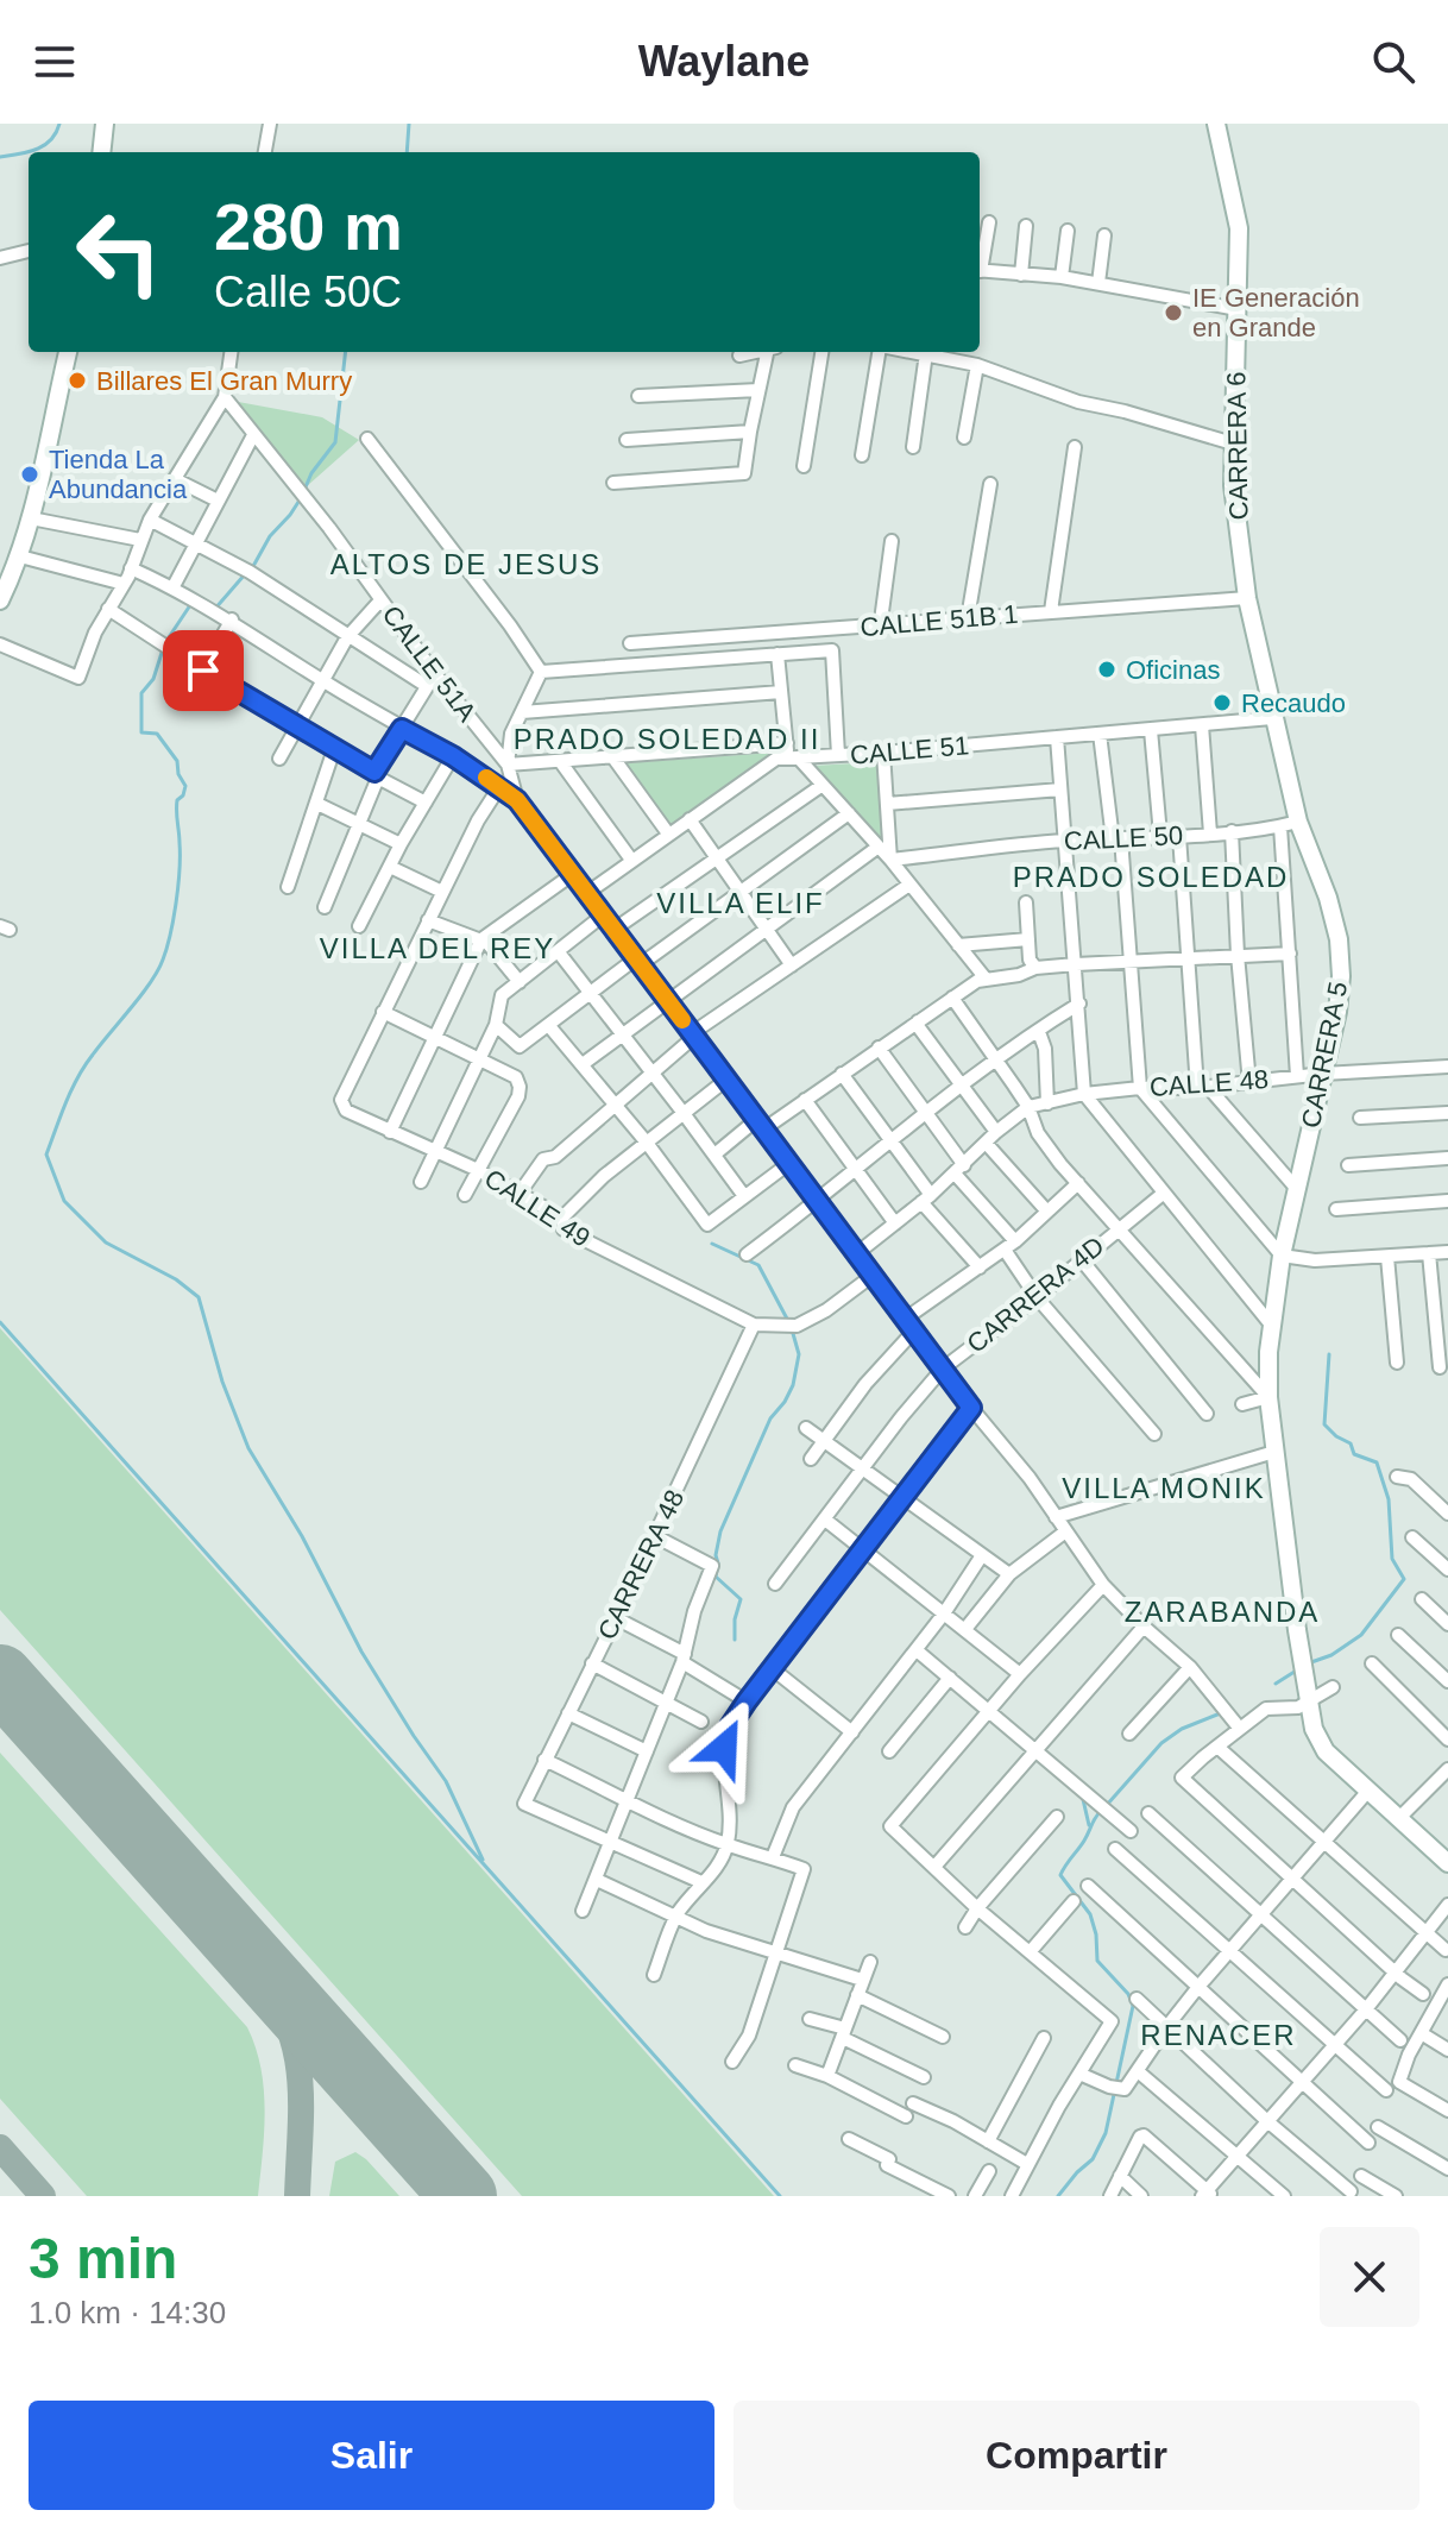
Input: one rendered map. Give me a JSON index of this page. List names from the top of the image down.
{
  "streets": {
    "main road": ["CARRERA 6", "CARRERA 5"],
    "street": [
      "CALLE 51B 1",
      "CALLE 51A",
      "CALLE 51",
      "CALLE 50",
      "CALLE 48",
      "CALLE 49",
      "CARRERA 4D",
      "CARRERA 48"
    ]
  },
  "crossings": [
    ["CARRERA 6", "CALLE 51B 1"],
    ["CARRERA 6", "CALLE 51"],
    ["CARRERA 6", "CARRERA 5"],
    ["CALLE 51", "CARRERA 5"],
    ["CALLE 50", "CARRERA 5"],
    ["CARRERA 5", "CALLE 48"],
    ["CALLE 49", "CARRERA 48"]
  ],
  "districts": [
    "ALTOS DE JESUS",
    "PRADO SOLEDAD II",
    "PRADO SOLEDAD",
    "VILLA ELIF",
    "VILLA DEL REY",
    "VILLA MONIK",
    "ZARABANDA",
    "RENACER"
  ],
  "places": [
    "IE Generación en Grande",
    "Billares El Gran Murry",
    "Tienda La Abundancia",
    "Oficinas",
    "Recaudo"
  ],
  "page": {
    "header": "Waylane",
    "turn": ["280 m", "Calle 50C"],
    "heading": ["3 min", "1.0 km · 14:30"],
    "buttons": ["Salir", "Compartir"]
  }
}
